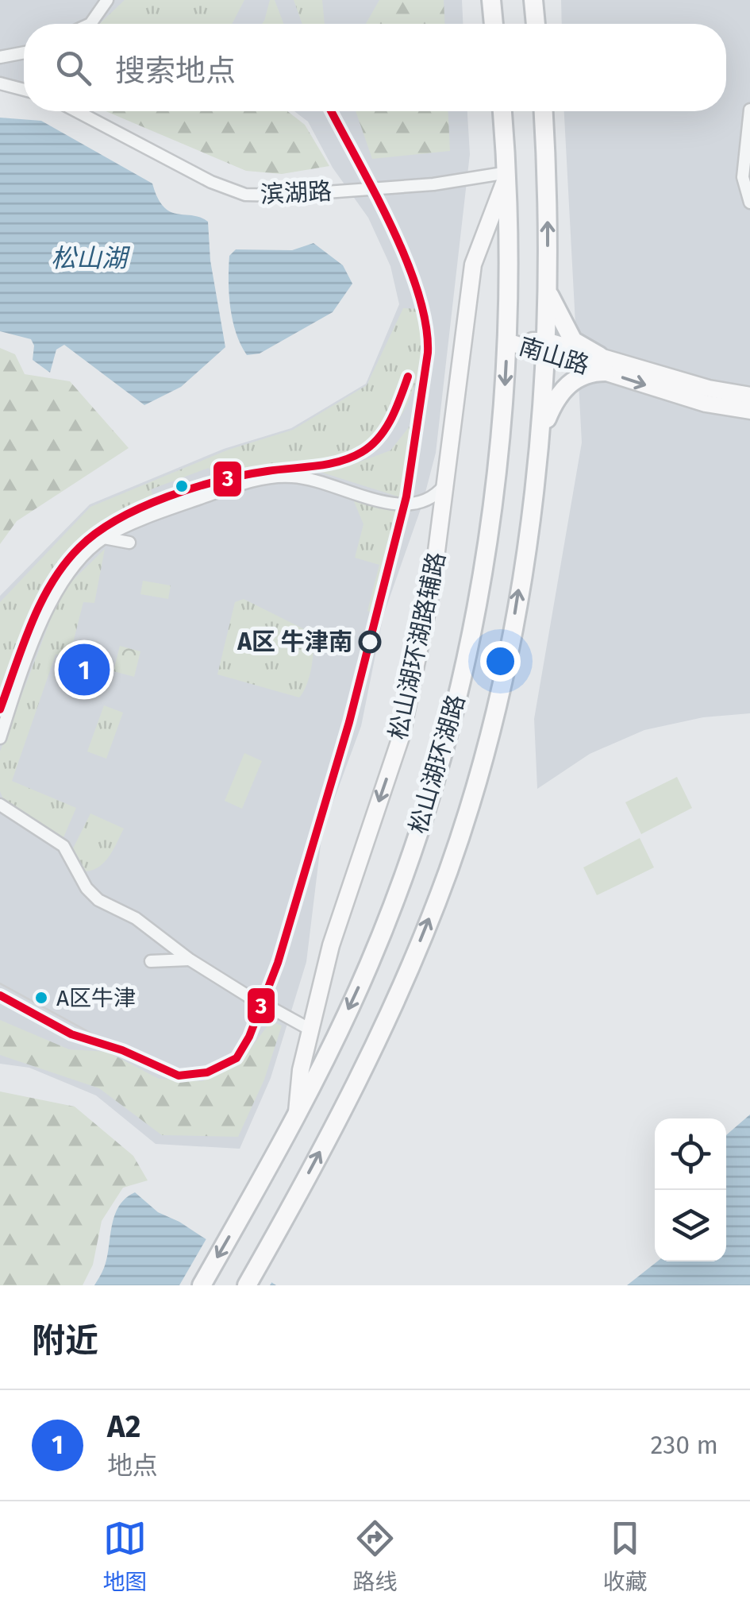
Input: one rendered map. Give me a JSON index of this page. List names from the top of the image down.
{
  "streets": {
    "main road": ["南山路", "松山湖环湖路辅路", "松山湖环湖路"],
    "street": ["滨湖路"]
  },
  "crossings": [
    ["滨湖路", "松山湖环湖路辅路"],
    ["滨湖路", "松山湖环湖路"],
    ["南山路", "松山湖环湖路"],
    ["松山湖环湖路辅路", "松山湖环湖路"]
  ],
  "one_way": ["松山湖环湖路辅路"],
  "water": ["松山湖"],
  "places": ["A区 牛津南", "A区牛津"],
  "lines": ["transit line 3"],
  "page": {
    "search": "搜索地点",
    "pins": "1",
    "heading": "附近",
    "list": [
      {
        "mark": "1",
        "name": "A2",
        "note": "地点",
        "value": "230 m"
      }
    ],
    "nav": ["地图", "路线", "收藏"]
  }
}
